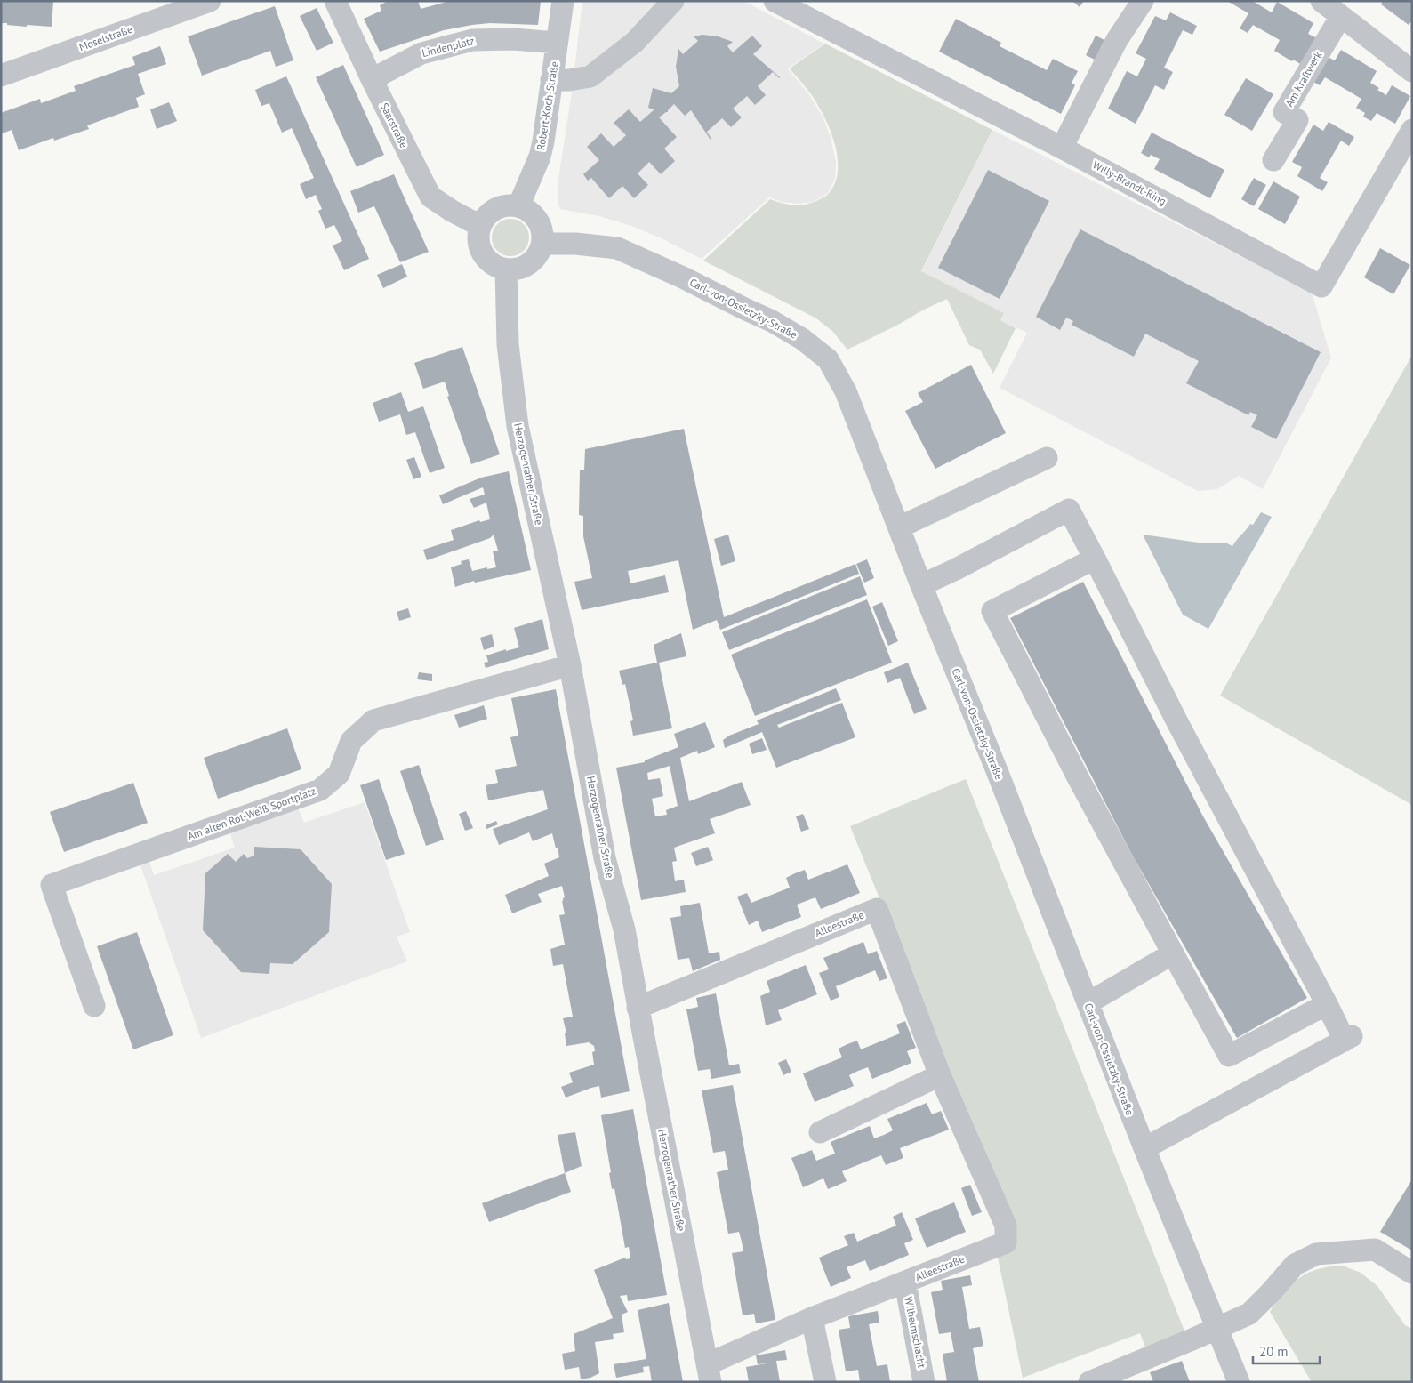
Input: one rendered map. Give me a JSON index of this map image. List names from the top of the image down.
{
  "streets": {
    "street": [
      "Moselstraße",
      "Lindenplatz",
      "Am Kraftwerk",
      "Robert-Koch-Straße",
      "Saarstraße",
      "Willy-Brandt-Ring",
      "Carl-von-Ossietzky-Straße",
      "Herzogenrather Straße",
      "Am alten Rot-Weiß Sportplatz",
      "Alleestraße",
      "Wilhelmschacht"
    ]
  },
  "crossings": [
    ["Lindenplatz", "Robert-Koch-Straße"],
    ["Lindenplatz", "Saarstraße"],
    ["Robert-Koch-Straße", "Saarstraße"],
    ["Robert-Koch-Straße", "Carl-von-Ossietzky-Straße"],
    ["Robert-Koch-Straße", "Herzogenrather Straße"],
    ["Saarstraße", "Carl-von-Ossietzky-Straße"],
    ["Saarstraße", "Herzogenrather Straße"],
    ["Carl-von-Ossietzky-Straße", "Herzogenrather Straße"],
    ["Herzogenrather Straße", "Am alten Rot-Weiß Sportplatz"],
    ["Herzogenrather Straße", "Alleestraße"],
    ["Alleestraße", "Wilhelmschacht"]
  ],
  "scale_bar": "20 m"
}
